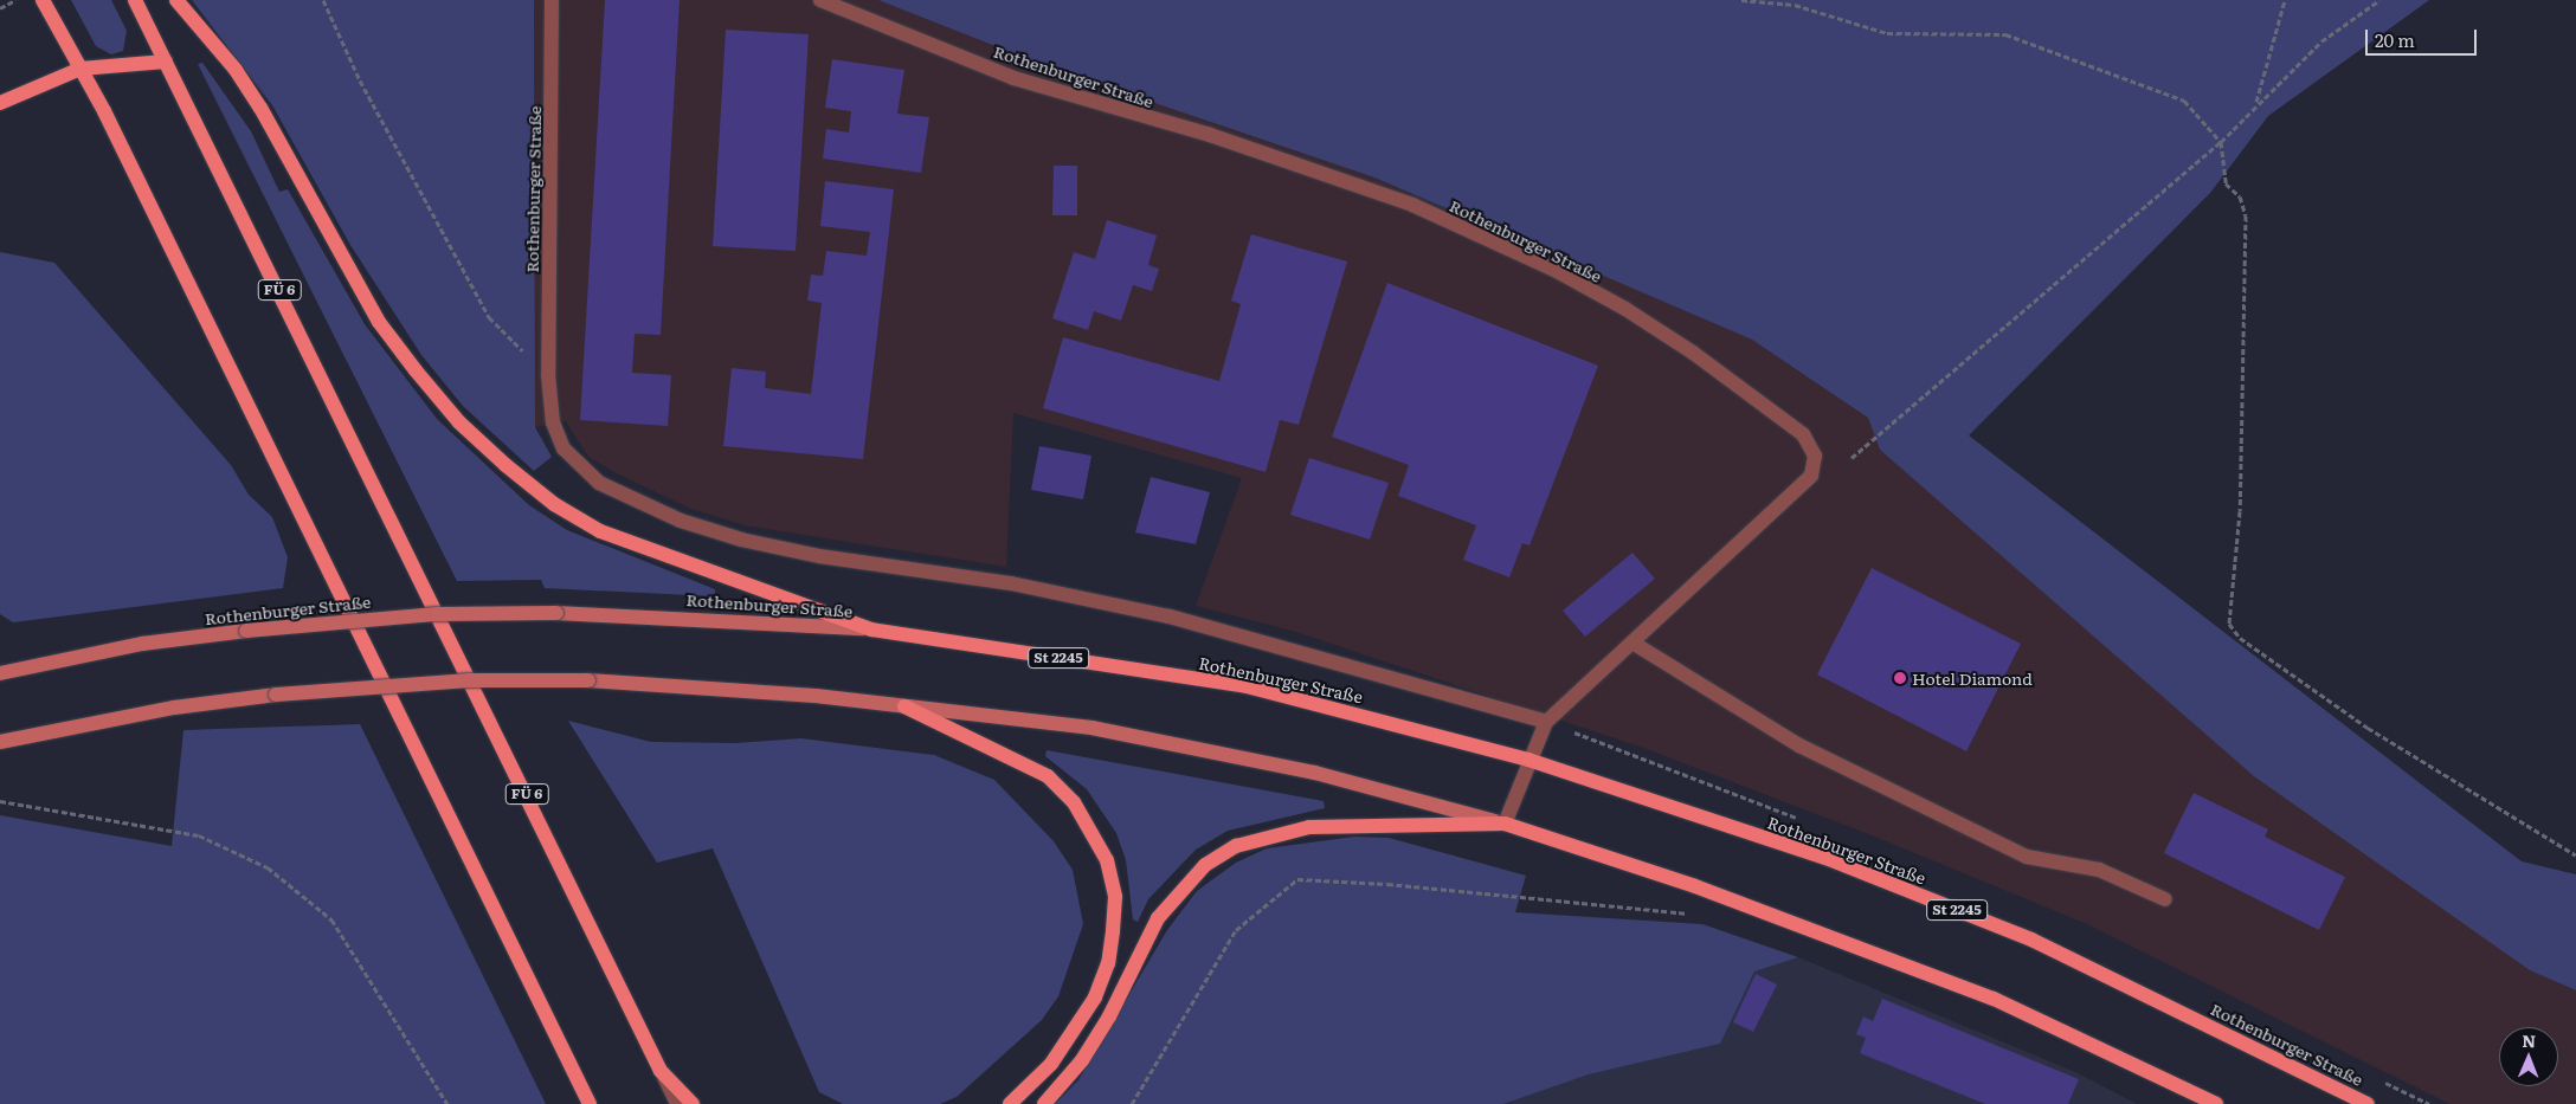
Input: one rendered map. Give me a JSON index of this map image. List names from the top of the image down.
{
  "streets": {
    "main road": ["Rothenburger Straße", "FÜ 6", "St 2245"]
  },
  "places": ["Hotel Diamond"],
  "scale_bar": "20 m",
  "north": "top"
}
